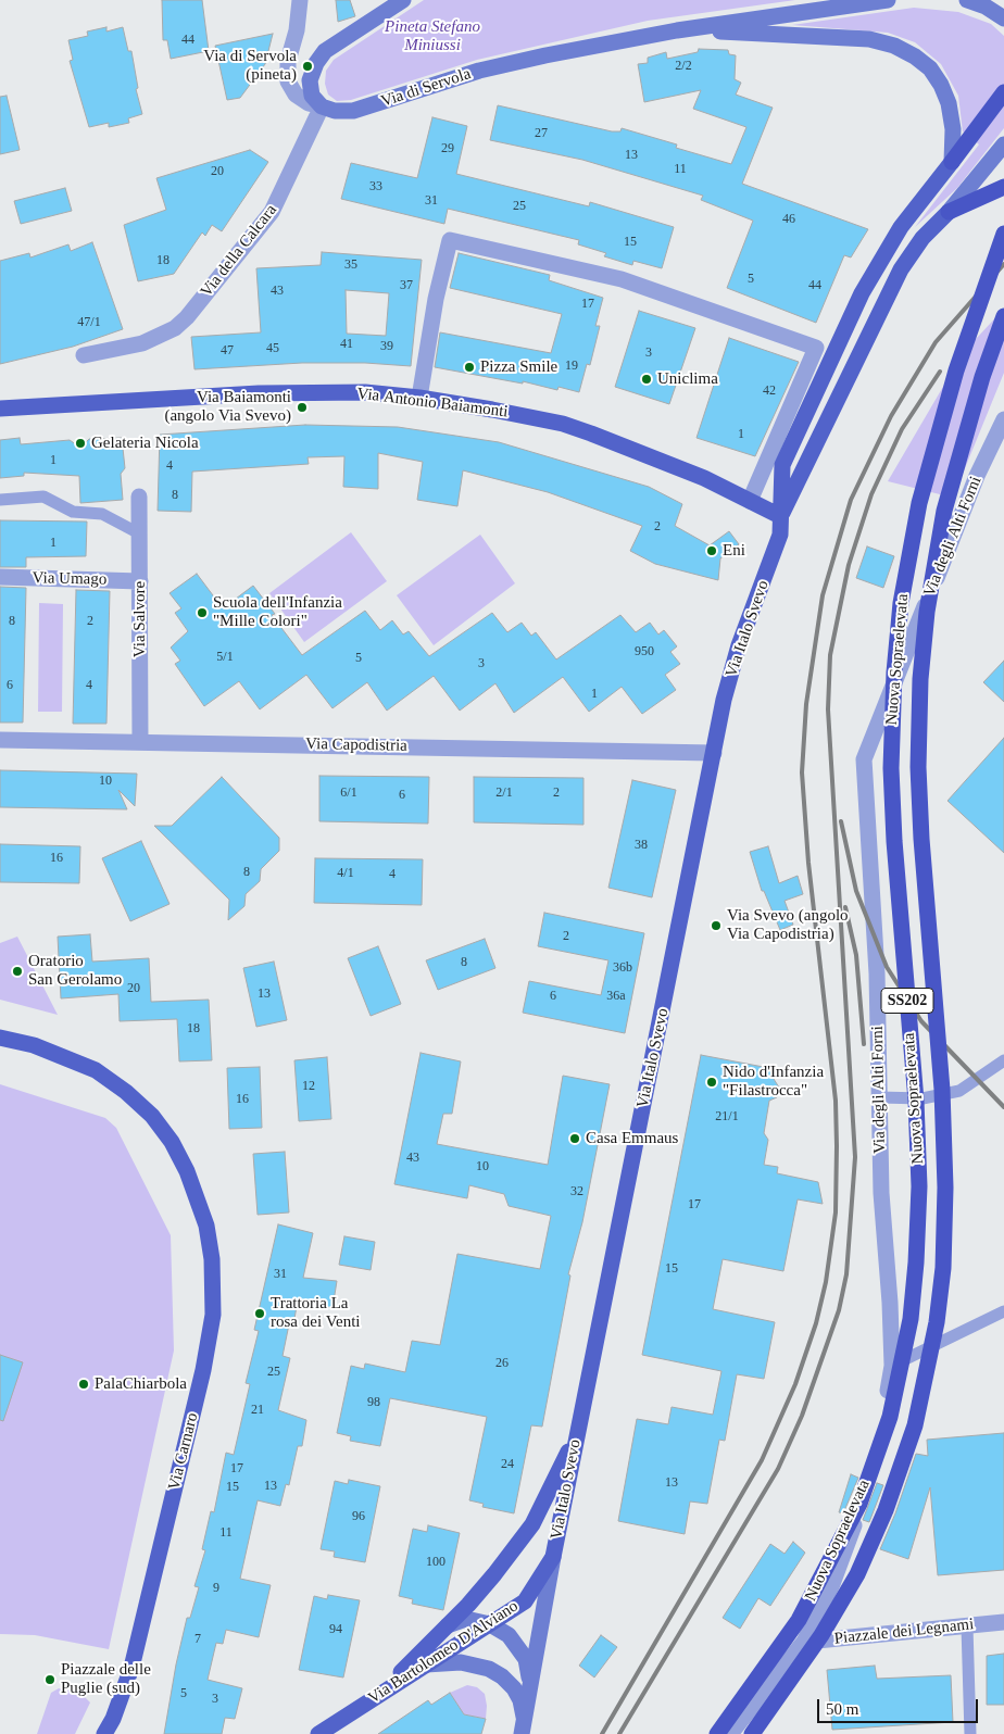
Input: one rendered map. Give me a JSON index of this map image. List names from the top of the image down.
{
  "streets": {
    "highway": ["Nuova Sopraelevata", "SS202"],
    "main road": [
      "Via di Servola",
      "Via Antonio Baiamonti",
      "Via Italo Svevo",
      "Via Carnaro",
      "Via Bartolomeo D'Alviano"
    ],
    "street": [
      "Via della Calcara",
      "Via degli Alti Forni",
      "Via Umago",
      "Via Salvore",
      "Via Capodistria",
      "Piazzale dei Legnami"
    ]
  },
  "crossings": [
    ["Via di Servola", "Via della Calcara"],
    ["Via di Servola", "Via Italo Svevo"],
    ["Via Antonio Baiamonti", "Via Italo Svevo"],
    ["Via degli Alti Forni", "Piazzale dei Legnami"],
    ["Via Umago", "Via Salvore"],
    ["Via Salvore", "Via Capodistria"],
    ["Via Italo Svevo", "Via Capodistria"],
    ["Via Italo Svevo", "Via Bartolomeo D'Alviano"]
  ],
  "parks": ["Pineta Stefano Miniussi"],
  "places": [
    "Via di Servola (pineta)",
    "Pizza Smile",
    "Uniclima",
    "Via Baiamonti (angolo Via Svevo)",
    "Gelateria Nicola",
    "Eni",
    "Scuola dell'Infanzia \"Mille Colori\"",
    "Via Svevo (angolo Via Capodistria)",
    "Oratorio San Gerolamo",
    "Nido d'Infanzia \"Filastrocca\"",
    "Casa Emmaus",
    "Trattoria La rosa dei Venti",
    "PalaChiarbola",
    "Piazzale delle Puglie (sud)"
  ],
  "house_numbers": [
    "44",
    "2/2",
    "27",
    "29",
    "13",
    "11",
    "20",
    "33",
    "31",
    "25",
    "46",
    "15",
    "18",
    "35",
    "5",
    "37",
    "44",
    "43",
    "17",
    "47/1",
    "41",
    "39",
    "45",
    "47",
    "3",
    "19",
    "42",
    "1",
    "1",
    "4",
    "8",
    "2",
    "1",
    "8",
    "2",
    "950",
    "5/1",
    "5",
    "3",
    "6",
    "4",
    "1",
    "10",
    "6/1",
    "2/1",
    "2",
    "6",
    "38",
    "16",
    "8",
    "4/1",
    "4",
    "2",
    "8",
    "36b",
    "20",
    "13",
    "6",
    "36a",
    "18",
    "12",
    "16",
    "21/1",
    "43",
    "10",
    "32",
    "17",
    "15",
    "31",
    "26",
    "25",
    "98",
    "21",
    "24",
    "17",
    "13",
    "13",
    "15",
    "96",
    "11",
    "100",
    "9",
    "94",
    "7",
    "5",
    "3"
  ],
  "scale_bar": "50 m"
}
